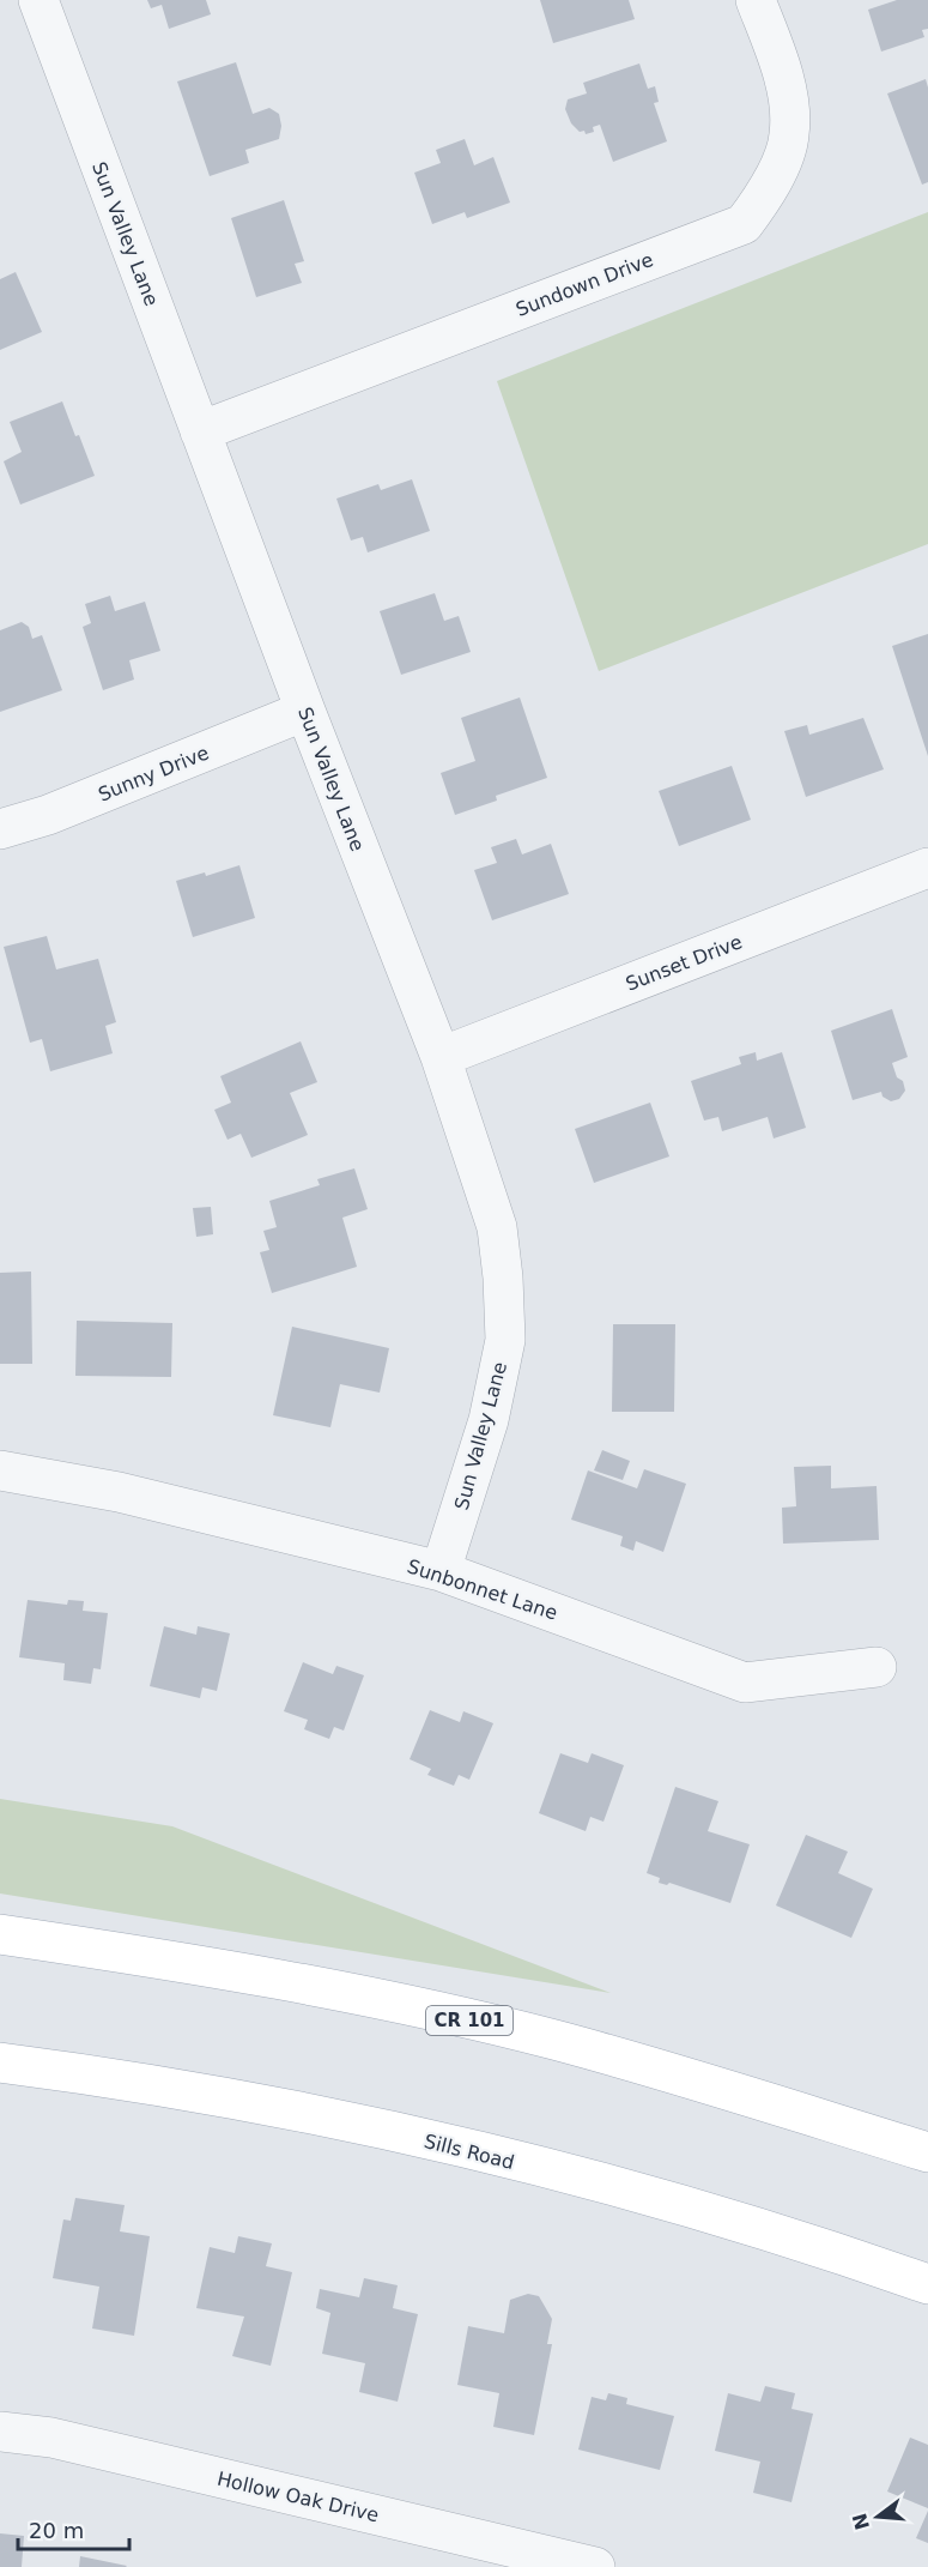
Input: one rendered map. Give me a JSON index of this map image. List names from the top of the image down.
{
  "streets": {
    "main road": ["CR 101", "Sills Road"],
    "street": [
      "Sun Valley Lane",
      "Sundown Drive",
      "Sunny Drive",
      "Sunset Drive",
      "Sunbonnet Lane",
      "Hollow Oak Drive"
    ]
  },
  "crossings": [
    ["Sun Valley Lane", "Sundown Drive"],
    ["Sun Valley Lane", "Sunny Drive"],
    ["Sun Valley Lane", "Sunset Drive"],
    ["Sun Valley Lane", "Sunbonnet Lane"]
  ],
  "scale_bar": "20 m",
  "north": "left"
}
